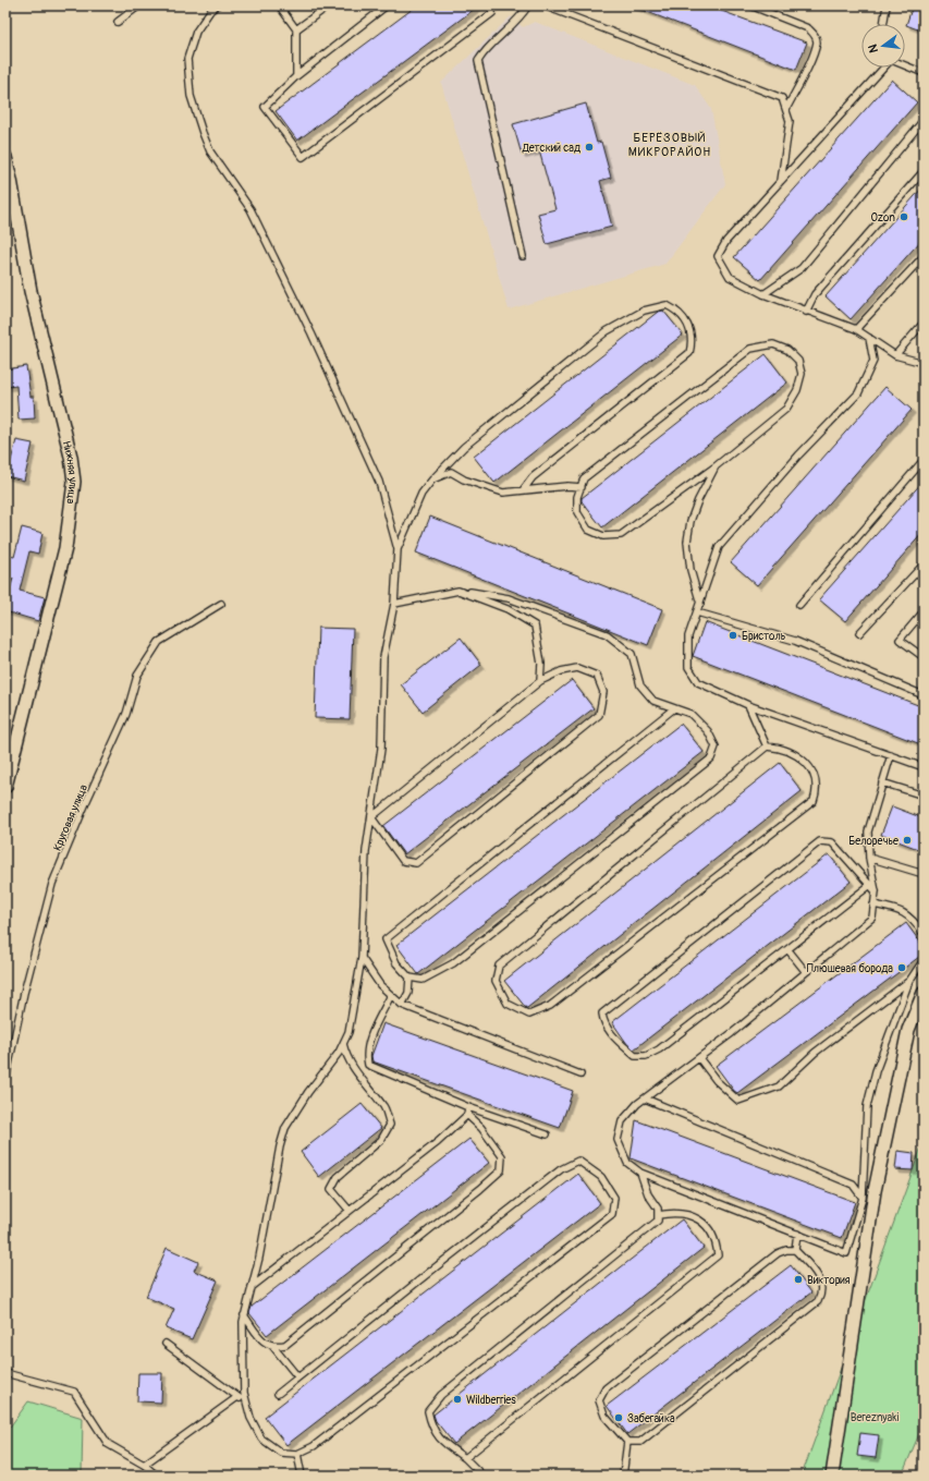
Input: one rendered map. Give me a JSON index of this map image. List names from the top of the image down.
{
  "streets": {
    "street": ["Нижняя улица"],
    "lane": ["Круговая улица"]
  },
  "districts": ["БЕРЁЗОВЫЙ МИКРОРАЙОН"],
  "parks": ["Bereznyaki"],
  "places": [
    "Детский сад",
    "Ozon",
    "Бристоль",
    "Белоречье",
    "Плюшевая борода",
    "Виктория",
    "Wildberries",
    "Забегайка"
  ],
  "north": "left"
}
